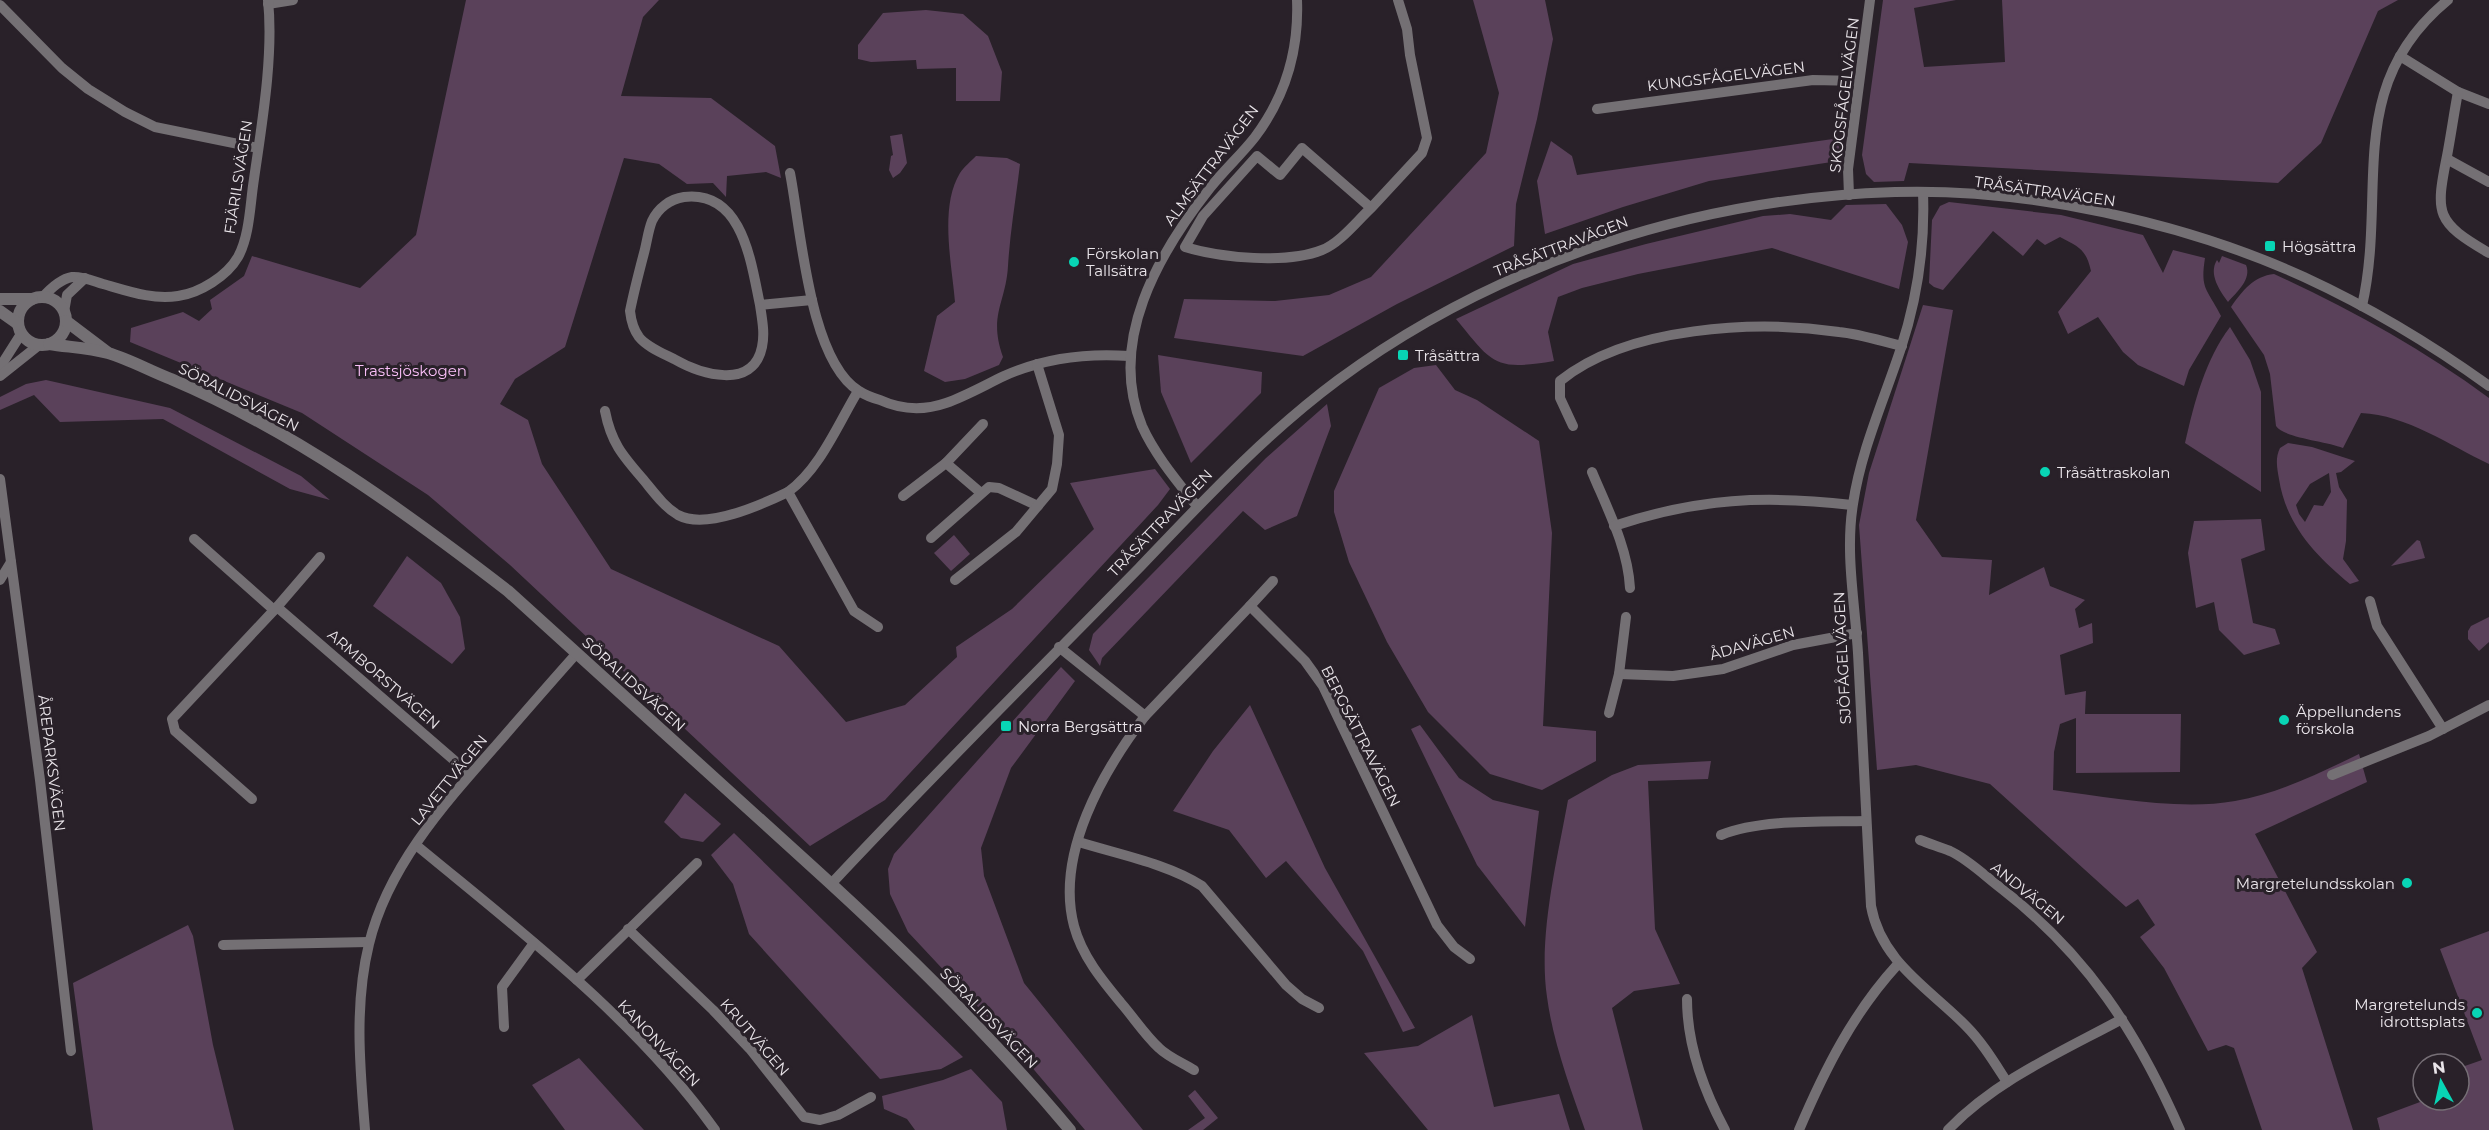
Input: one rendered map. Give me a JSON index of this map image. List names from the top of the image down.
{
  "streets": {
    "street": [
      "KUNGSFÅGELVÄGEN",
      "SKOGSFÅGELVÄGEN",
      "ALMSÄTTRAVÄGEN",
      "FJÄRILSVÄGEN",
      "TRÅSÄTTRAVÄGEN",
      "SÖRALIDSVÄGEN",
      "ÅDAVÄGEN",
      "SJÖFÅGELVÄGEN",
      "ARMBORSTVÄGEN",
      "BERGSÄTTRAVÄGEN",
      "ÅREPARKSVÄGEN",
      "LAVETTVÄGEN",
      "ANDVÄGEN",
      "KRUTVÄGEN",
      "KANONVÄGEN"
    ]
  },
  "crossings": [
    ["KUNGSFÅGELVÄGEN", "SKOGSFÅGELVÄGEN"],
    ["SKOGSFÅGELVÄGEN", "TRÅSÄTTRAVÄGEN"],
    ["ALMSÄTTRAVÄGEN", "TRÅSÄTTRAVÄGEN"],
    ["FJÄRILSVÄGEN", "SÖRALIDSVÄGEN"],
    ["TRÅSÄTTRAVÄGEN", "SÖRALIDSVÄGEN"],
    ["TRÅSÄTTRAVÄGEN", "SJÖFÅGELVÄGEN"],
    ["SÖRALIDSVÄGEN", "LAVETTVÄGEN"],
    ["ÅDAVÄGEN", "SJÖFÅGELVÄGEN"],
    ["ARMBORSTVÄGEN", "LAVETTVÄGEN"],
    ["LAVETTVÄGEN", "KANONVÄGEN"]
  ],
  "parks": ["Trastsjöskogen"],
  "places": {
    "transit": ["Högsättra", "Tråsättra", "Norra Bergsättra"],
    "other": [
      "Förskolan Tallsätra",
      "Tråsättraskolan",
      "Äppellundens förskola",
      "Margretelundsskolan",
      "Margretelunds idrottsplats"
    ]
  },
  "north": "top"
}
